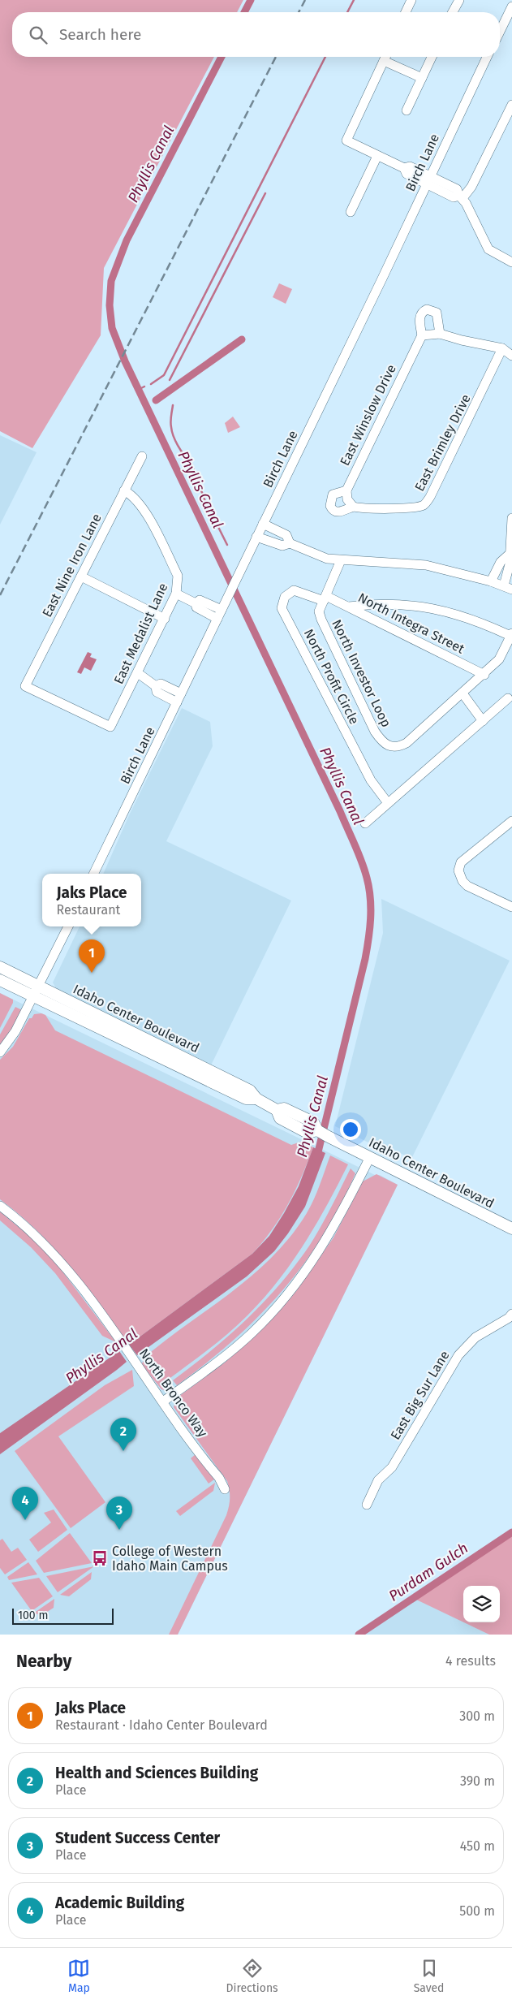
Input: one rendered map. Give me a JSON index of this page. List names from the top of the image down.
{
  "streets": {
    "main road": ["Idaho Center Boulevard"],
    "street": [
      "Birch Lane",
      "East Winslow Drive",
      "East Brimley Drive",
      "East Nine Iron Lane",
      "North Integra Street",
      "East Medalist Lane",
      "North Investor Loop",
      "North Profit Circle",
      "North Bronco Way",
      "East Big Sur Lane"
    ]
  },
  "crossings": [
    ["East Nine Iron Lane", "East Medalist Lane"],
    ["North Integra Street", "North Investor Loop"],
    ["North Integra Street", "North Profit Circle"],
    ["North Investor Loop", "North Profit Circle"]
  ],
  "water": ["Phyllis Canal", "Purdam Gulch"],
  "places": {
    "bus stop": ["College of Western Idaho Main Campus"]
  },
  "scale_bar": "100 m",
  "page": {
    "search": "Search here",
    "popup": ["Jaks Place", "Restaurant"],
    "pins": [
      "1",
      "2",
      "4",
      "3"
    ],
    "scale": "100 m",
    "heading": ["Nearby", "4 results"],
    "list": [
      {
        "mark": "1",
        "name": "Jaks Place",
        "note": "Restaurant · Idaho Center Boulevard",
        "value": "300 m"
      },
      {
        "mark": "2",
        "name": "Health and Sciences Building",
        "note": "Place",
        "value": "390 m"
      },
      {
        "mark": "3",
        "name": "Student Success Center",
        "note": "Place",
        "value": "450 m"
      },
      {
        "mark": "4",
        "name": "Academic Building",
        "note": "Place",
        "value": "500 m"
      }
    ],
    "nav": ["Map", "Directions", "Saved"]
  }
}
